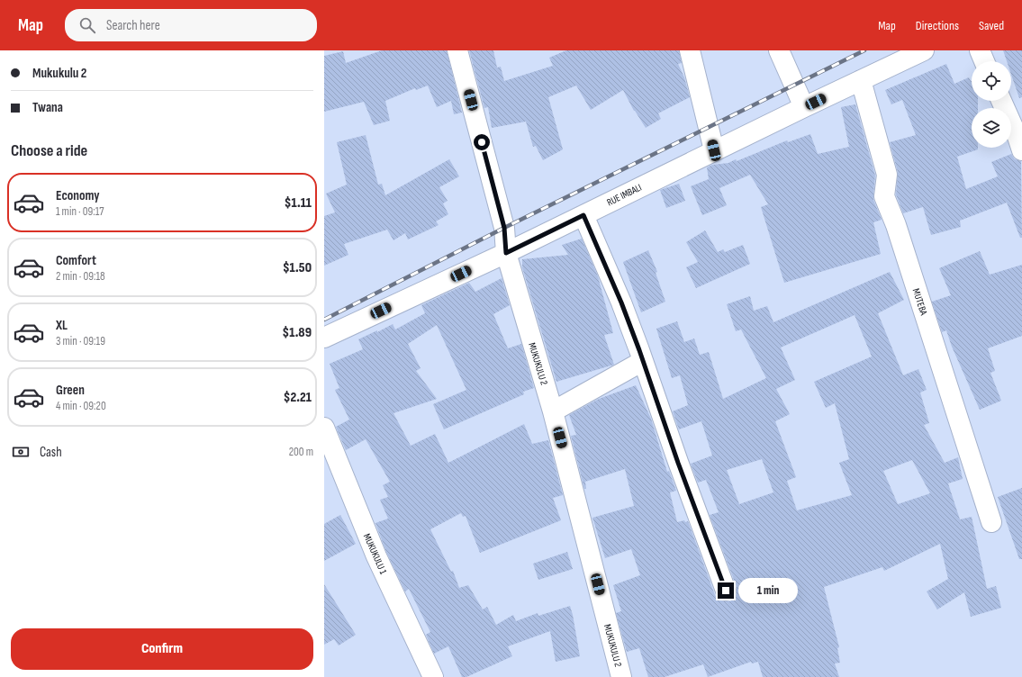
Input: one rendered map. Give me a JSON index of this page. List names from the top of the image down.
{
  "streets": {
    "street": [
      "RUE IMBALI",
      "MUTEBA",
      "MUKUKULU 2",
      "MUKUKULU 1"
    ]
  },
  "crossings": [
    ["RUE IMBALI", "MUTEBA"],
    ["RUE IMBALI", "MUKUKULU 2"]
  ],
  "page": {
    "header": "Map",
    "search": "Search here",
    "nav": ["Map", "Directions", "Saved"],
    "banner": ["Mukukulu 2", "Twana"],
    "heading": "Choose a ride",
    "list": [
      {
        "name": "Economy",
        "note": "1 min · 09:17",
        "value": "$1.11"
      },
      {
        "name": "Comfort",
        "note": "2 min · 09:18",
        "value": "$1.50"
      },
      {
        "name": "XL",
        "note": "3 min · 09:19",
        "value": "$1.89"
      },
      {
        "name": "Green",
        "note": "4 min · 09:20",
        "value": "$2.21"
      }
    ],
    "pay": ["Cash", "200 m"],
    "bubble": "1 min",
    "buttons": "Confirm"
  }
}
